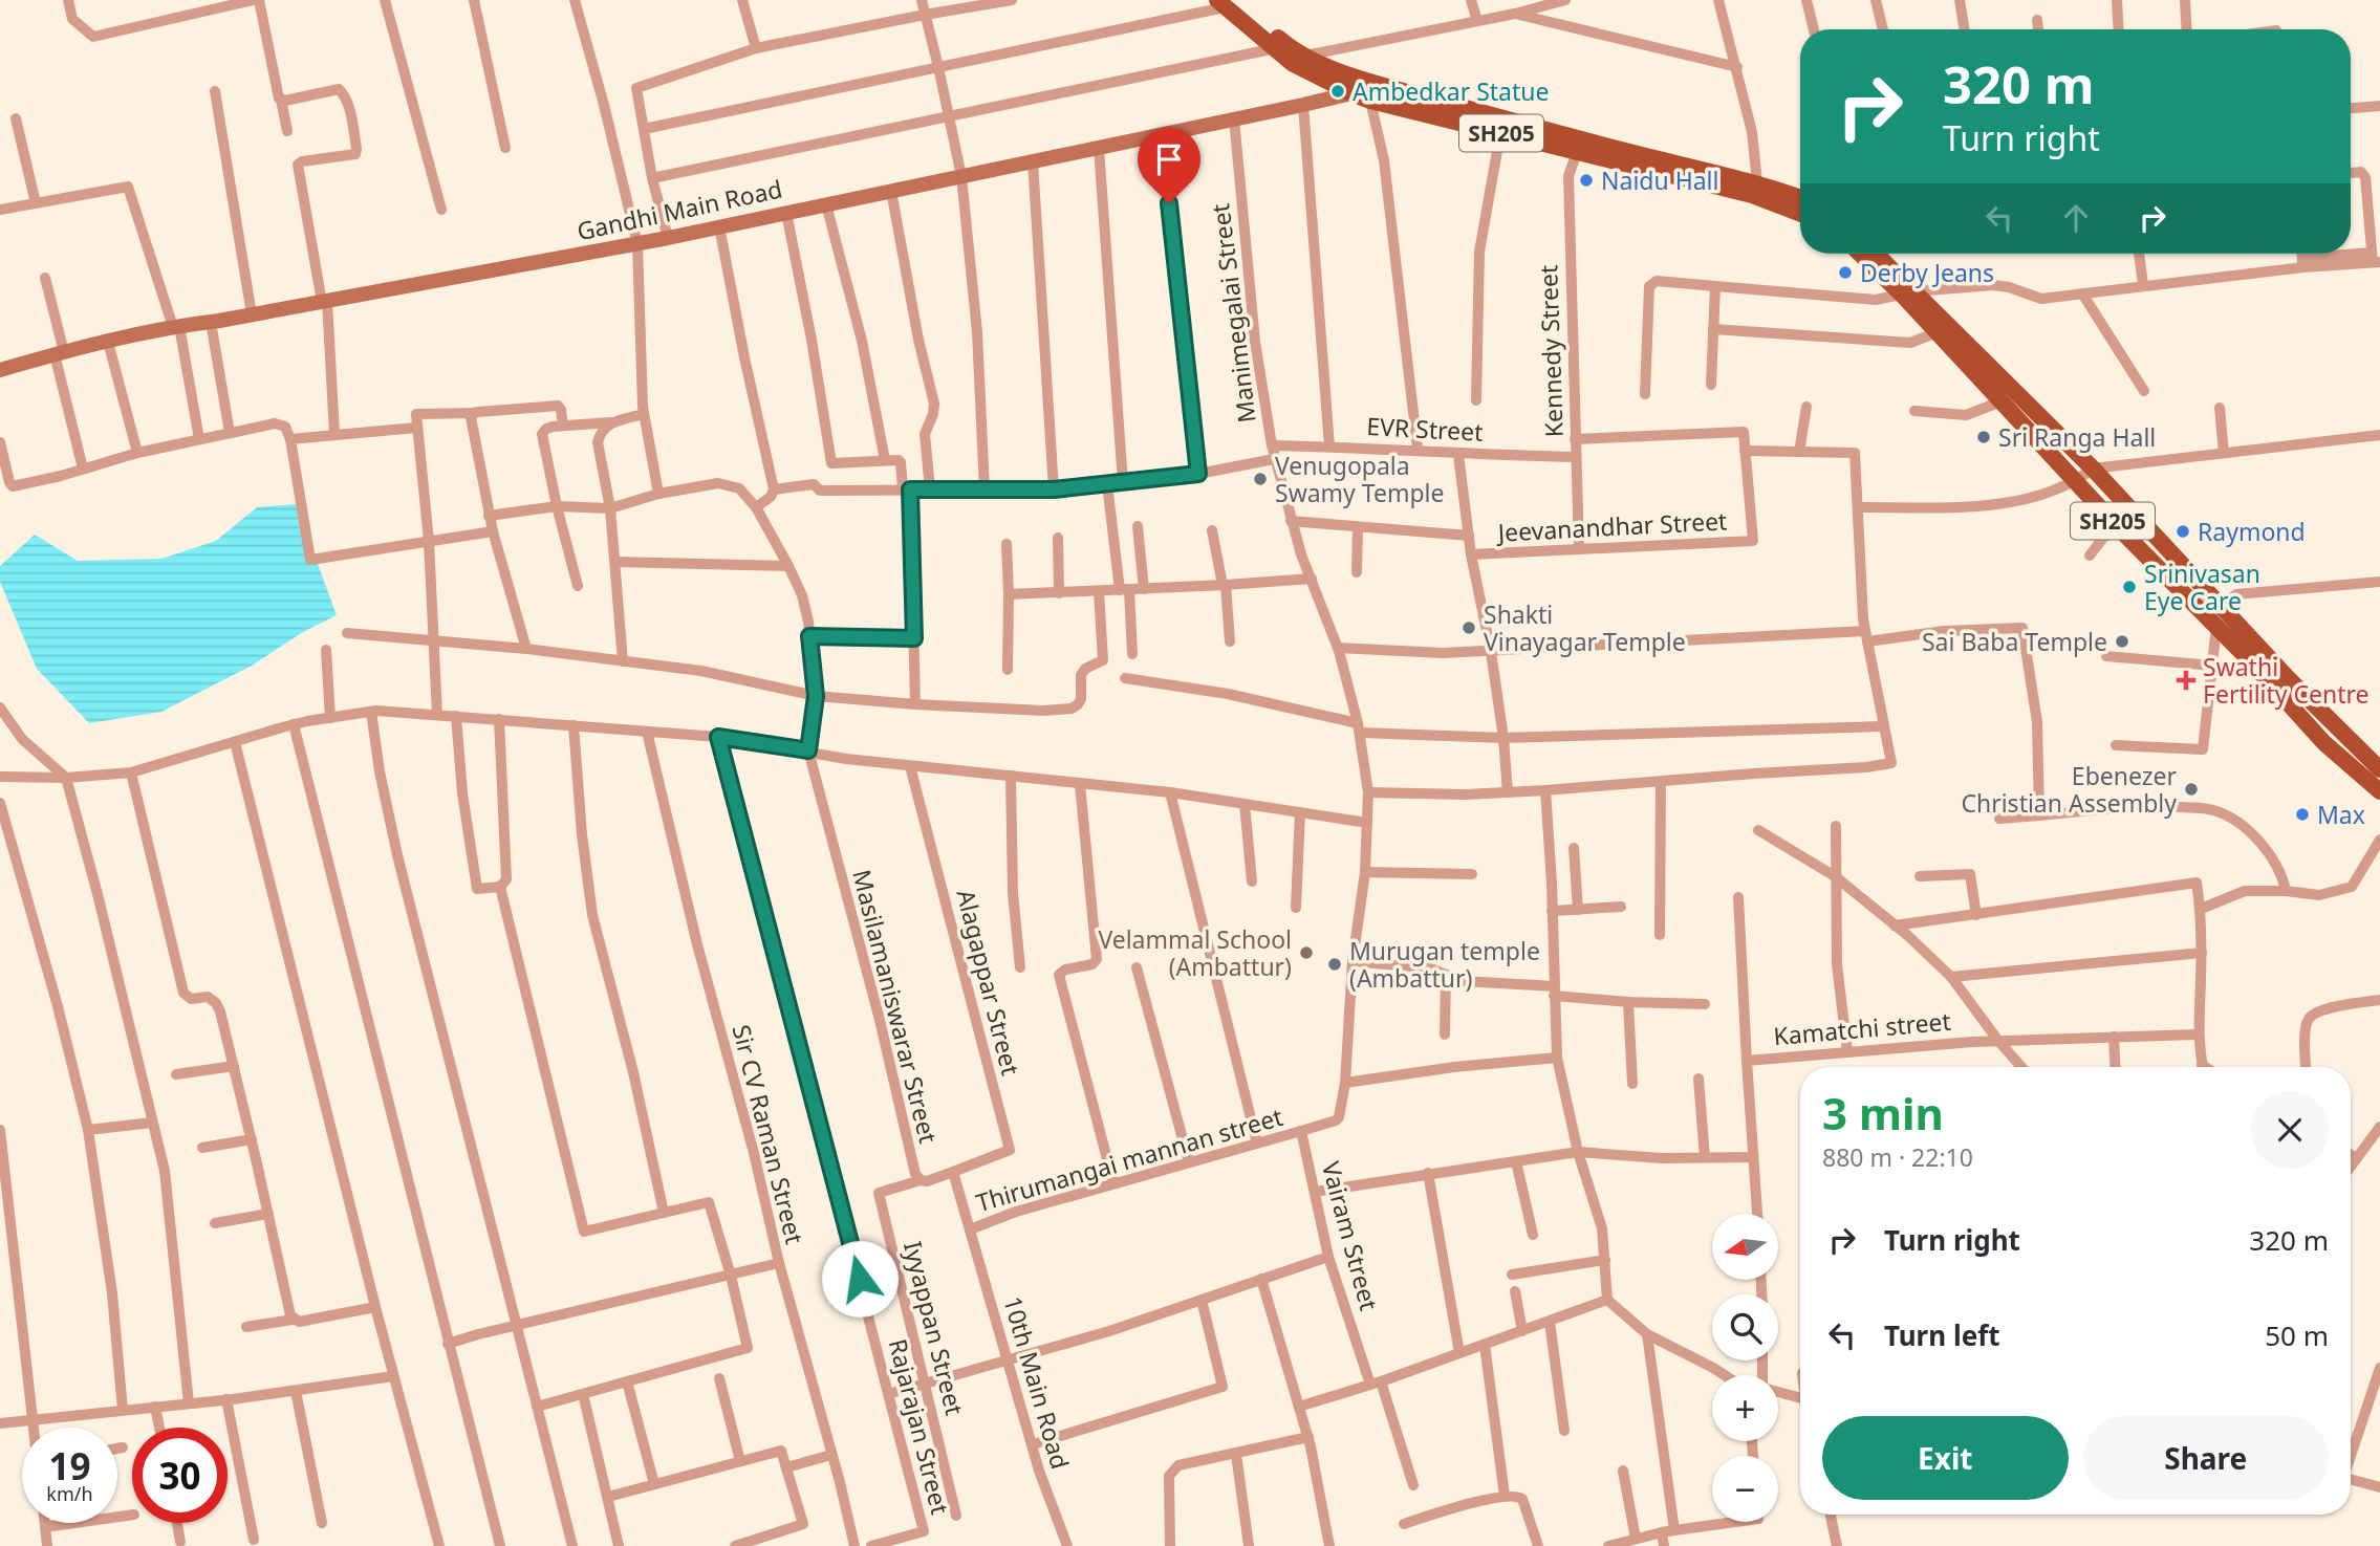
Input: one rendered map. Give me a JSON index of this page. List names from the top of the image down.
{
  "streets": {
    "main road": ["SH205"],
    "street": [
      "Gandhi Main Road",
      "Manimegalai Street",
      "Kennedy Street",
      "EVR Street",
      "Jeevanandhar Street",
      "Alagappar Street",
      "Masilamaniswarar Street",
      "Kamatchi street",
      "Sir CV Raman Street",
      "Thirumangai mannan street",
      "Vairam Street",
      "Iyyappan Street",
      "10th Main Road",
      "Rajarajan Street"
    ]
  },
  "crossings": [
    ["SH205", "Gandhi Main Road"],
    ["SH205", "Kennedy Street"],
    ["Gandhi Main Road", "Manimegalai Street"],
    ["Manimegalai Street", "EVR Street"],
    ["Manimegalai Street", "Thirumangai mannan street"],
    ["Manimegalai Street", "Vairam Street"],
    ["Kennedy Street", "EVR Street"],
    ["Kennedy Street", "Jeevanandhar Street"],
    ["Alagappar Street", "Masilamaniswarar Street"],
    ["Masilamaniswarar Street", "Thirumangai mannan street"],
    ["Masilamaniswarar Street", "Iyyappan Street"],
    ["Masilamaniswarar Street", "10th Main Road"],
    ["Thirumangai mannan street", "Vairam Street"],
    ["Thirumangai mannan street", "10th Main Road"]
  ],
  "places": {
    "other": [
      "Ambedkar Statue",
      "Naidu Hall",
      "Derby Jeans",
      "Sri Ranga Hall",
      "Venugopala Swamy Temple",
      "Raymond",
      "Srinivasan Eye Care",
      "Shakti Vinayagar Temple",
      "Sai Baba Temple",
      "Ebenezer Christian Assembly",
      "Max",
      "Velammal School (Ambattur)",
      "Murugan temple (Ambattur)"
    ],
    "health": ["Swathi Fertility Centre"]
  },
  "north": "left",
  "page": {
    "turn": ["320 m", "Turn right"],
    "heading": ["3 min", "880 m · 22:10"],
    "list": [
      {
        "name": "Turn right",
        "value": "320 m"
      },
      {
        "name": "Turn left",
        "value": "50 m"
      }
    ],
    "map_buttons": ["+", "−"],
    "buttons": ["Exit", "Share"],
    "speed": "19 km/h",
    "limit": "30"
  }
}
